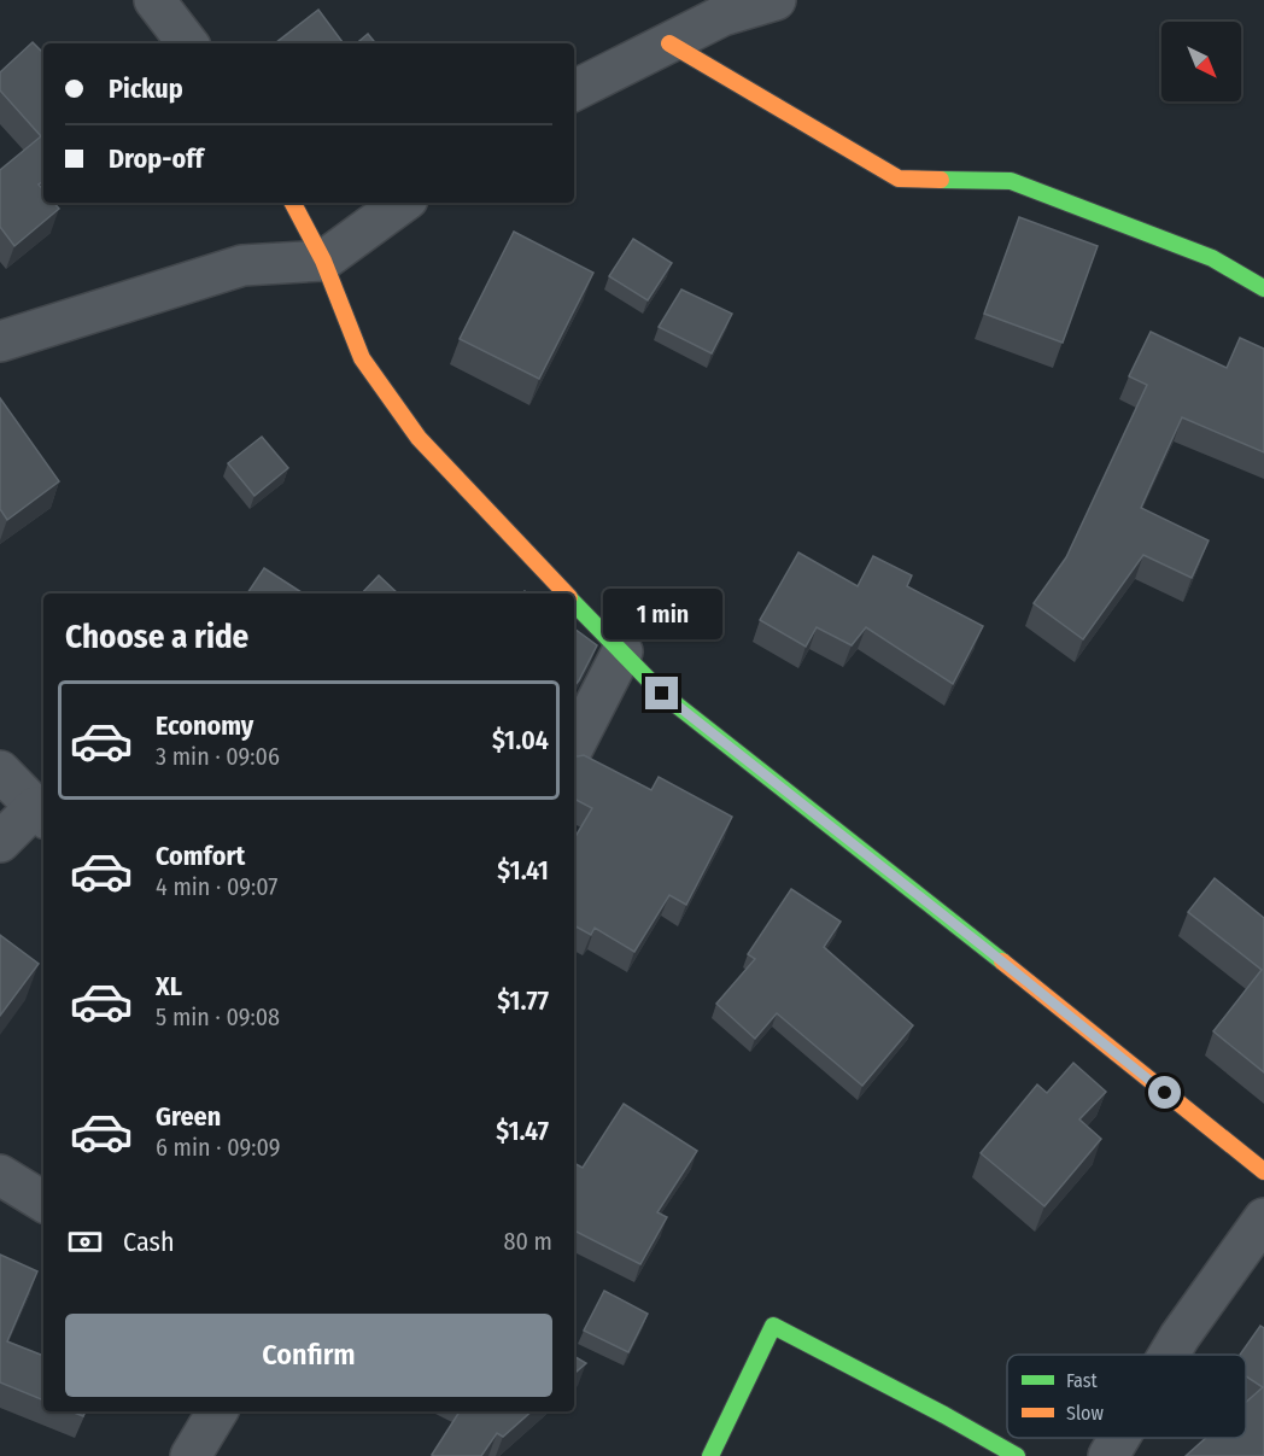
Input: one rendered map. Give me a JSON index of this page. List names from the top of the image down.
{
  "legend": ["Fast", "Slow"],
  "north": "bottom right",
  "page": {
    "banner": ["Pickup", "Drop-off"],
    "bubble": "1 min",
    "heading": "Choose a ride",
    "list": [
      {
        "name": "Economy",
        "note": "3 min · 09:06",
        "value": "$1.04"
      },
      {
        "name": "Comfort",
        "note": "4 min · 09:07",
        "value": "$1.41"
      },
      {
        "name": "XL",
        "note": "5 min · 09:08",
        "value": "$1.77"
      },
      {
        "name": "Green",
        "note": "6 min · 09:09",
        "value": "$1.47"
      }
    ],
    "pay": ["Cash", "80 m"],
    "buttons": "Confirm"
  }
}
